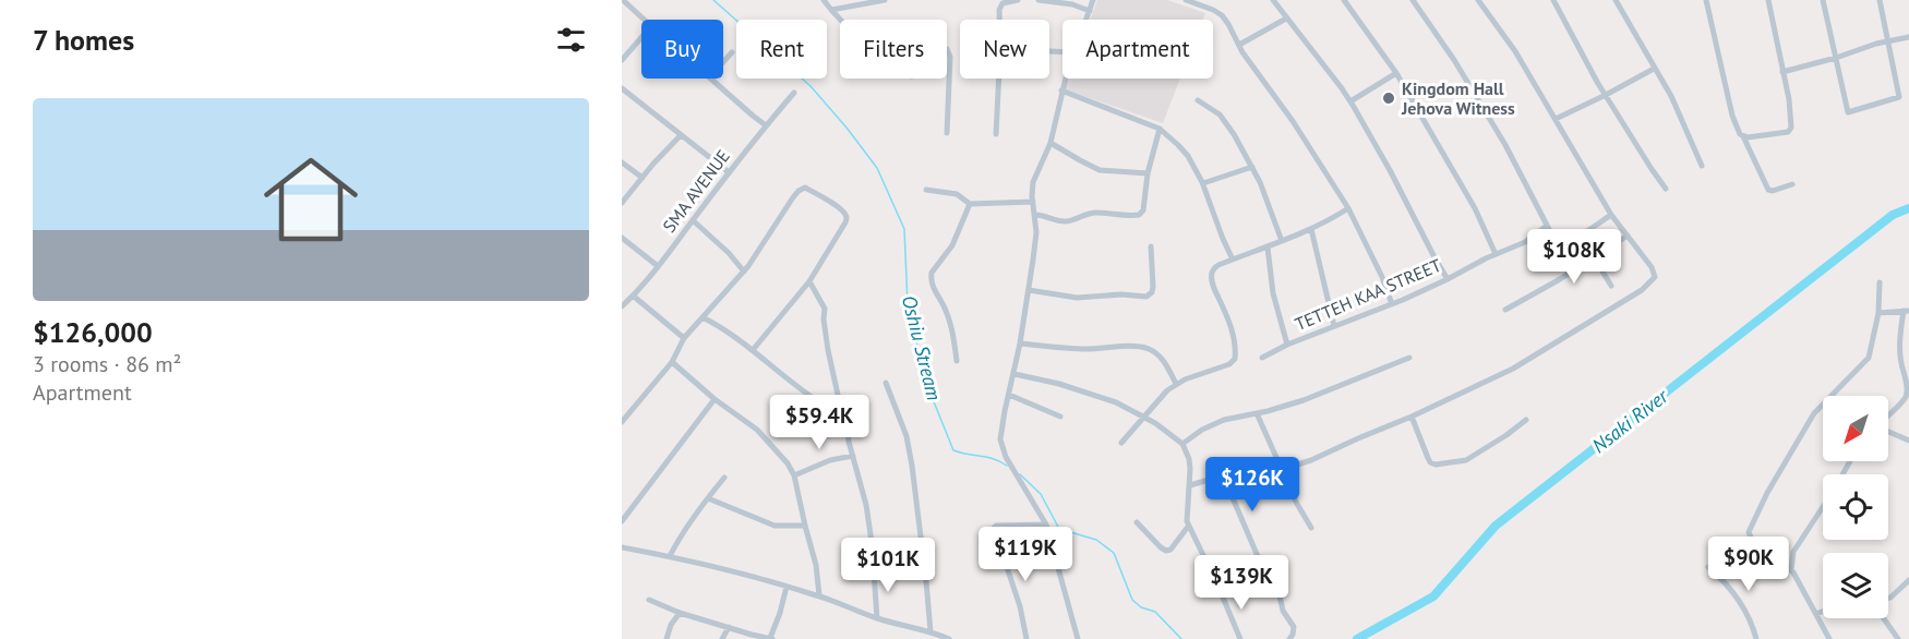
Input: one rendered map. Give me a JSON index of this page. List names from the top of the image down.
{
  "streets": {
    "street": ["SMA AVENUE", "TETTEH KAA STREET"]
  },
  "water": ["Oshiu Stream", "Nsaki River"],
  "places": ["Kingdom Hall Jehova Witness"],
  "north": "bottom left",
  "page": {
    "heading": "7 homes",
    "chip": [
      "Buy",
      "Rent",
      "Filters",
      "New",
      "Apartment"
    ],
    "list": [
      {
        "name": "$126,000",
        "note": "3 rooms · 86 m² · Apartment"
      }
    ],
    "price": [
      "$108K",
      "$59.4K",
      "$126K",
      "$119K",
      "$90K",
      "$101K",
      "$139K"
    ]
  }
}
